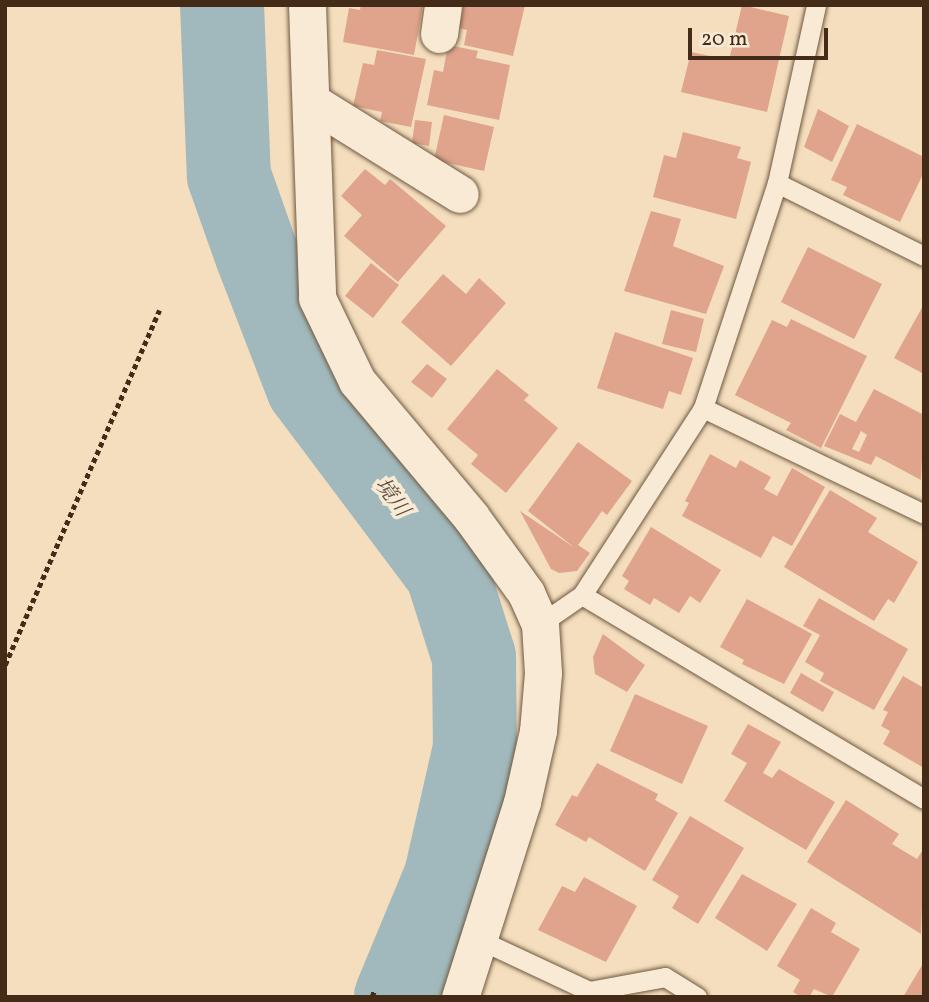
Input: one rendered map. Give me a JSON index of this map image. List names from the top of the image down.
{
  "water": ["境川"],
  "scale_bar": "20 m"
}
